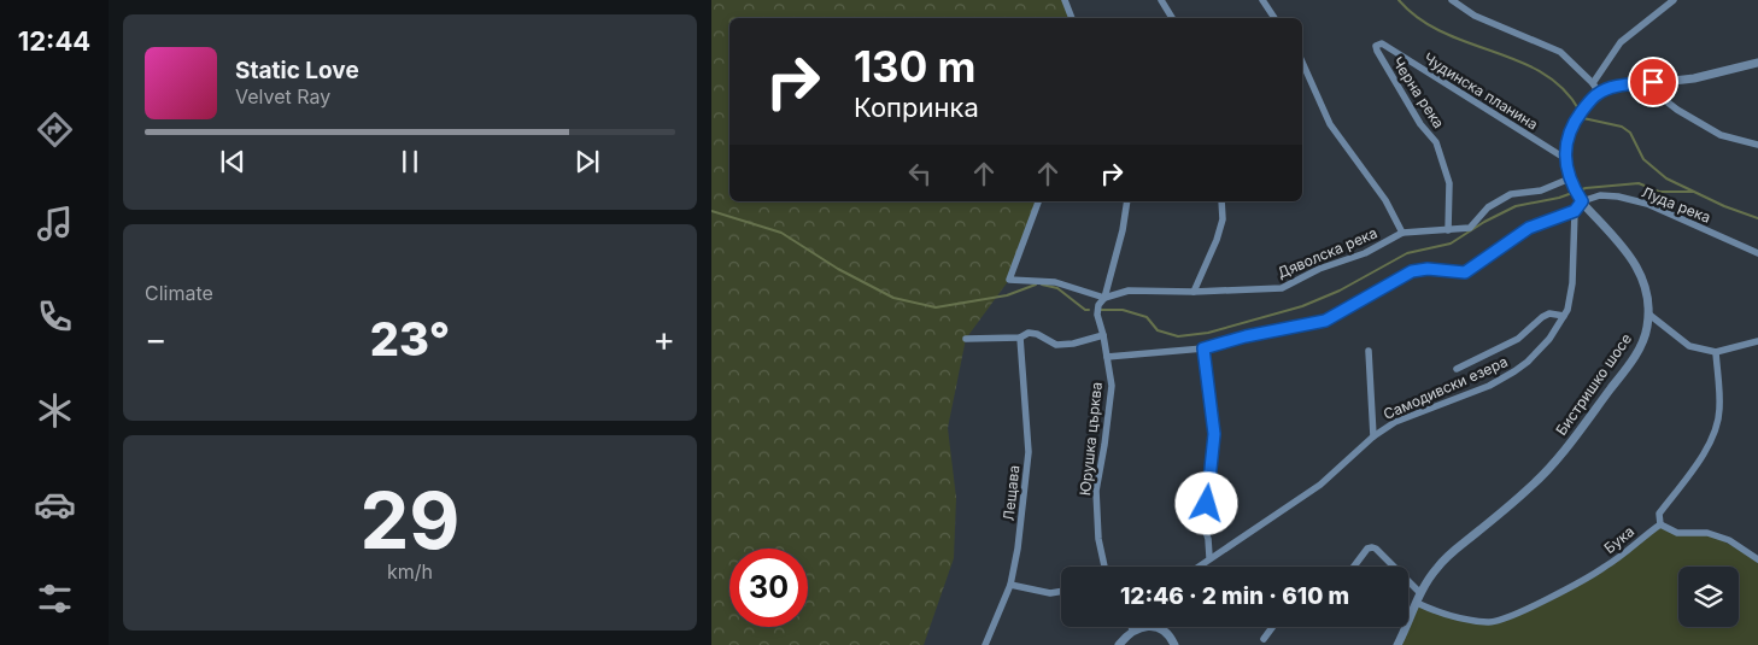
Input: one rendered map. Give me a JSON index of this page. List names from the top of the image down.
{
  "streets": {
    "street": [
      "Чудинска планина",
      "Черна река",
      "Луда река",
      "Дяволска река",
      "Бистришко шосе",
      "Самодивски езера",
      "Юрушка църква",
      "Лещава",
      "Бука"
    ]
  },
  "crossings": [
    ["Чудинска планина", "Черна река"],
    ["Чудинска планина", "Бистришко шосе"],
    ["Черна река", "Дяволска река"],
    ["Луда река", "Бистришко шосе"],
    ["Дяволска река", "Бистришко шосе"],
    ["Дяволска река", "Юрушка църква"],
    ["Бистришко шосе", "Бука"]
  ],
  "page": {
    "tabs": "12:44",
    "turn": ["130 m", "Копринка"],
    "song": ["Static Love", "Velvet Ray"],
    "tile": [
      "Climate",
      ["29", "km/h"]
    ],
    "heat": ["−", "23°", "+"],
    "limit": "30",
    "trip": "12:46 · 2 min · 610 m"
  }
}
